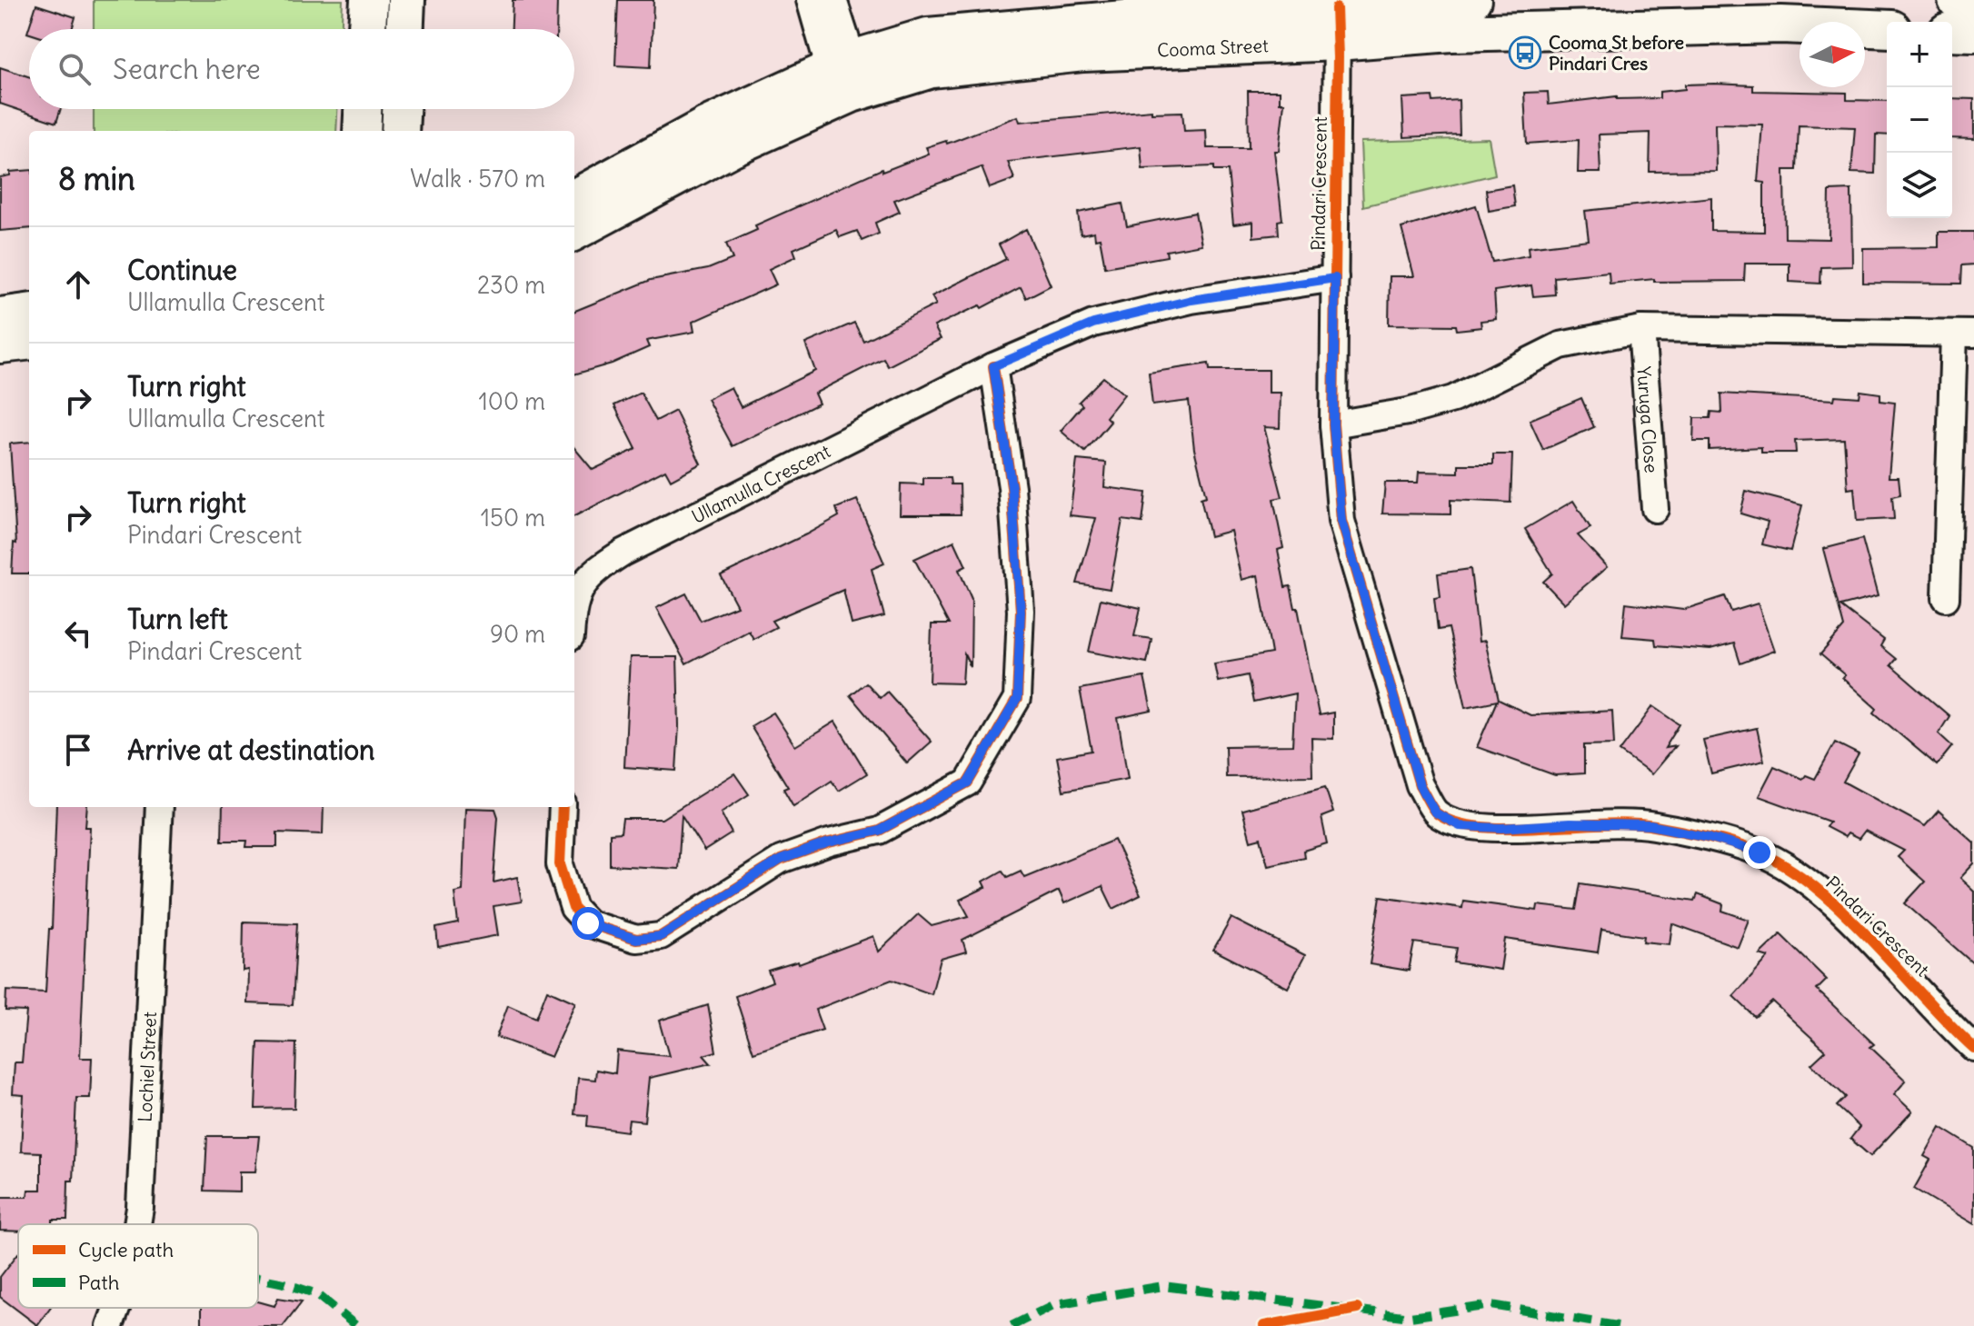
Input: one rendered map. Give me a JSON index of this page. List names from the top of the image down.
{
  "streets": {
    "main road": ["Cooma Street"],
    "street": [
      "Pindari Crescent",
      "Yuruga Close",
      "Ullamulla Crescent",
      "Lochiel Street"
    ]
  },
  "crossings": [
    ["Cooma Street", "Pindari Crescent"],
    ["Pindari Crescent", "Ullamulla Crescent"]
  ],
  "places": {
    "bus stop": ["Cooma St before Pindari Cres"]
  },
  "legend": ["Cycle path", "Path"],
  "north": "right",
  "page": {
    "map_buttons": ["+", "−"],
    "search": "Search here",
    "heading": ["8 min", "Walk · 570 m"],
    "list": [
      ["Continue", "Ullamulla Crescent", "230 m"],
      ["Turn right", "Ullamulla Crescent", "100 m"],
      ["Turn right", "Pindari Crescent", "150 m"],
      ["Turn left", "Pindari Crescent", "90 m"],
      "Arrive at destination"
    ]
  }
}
